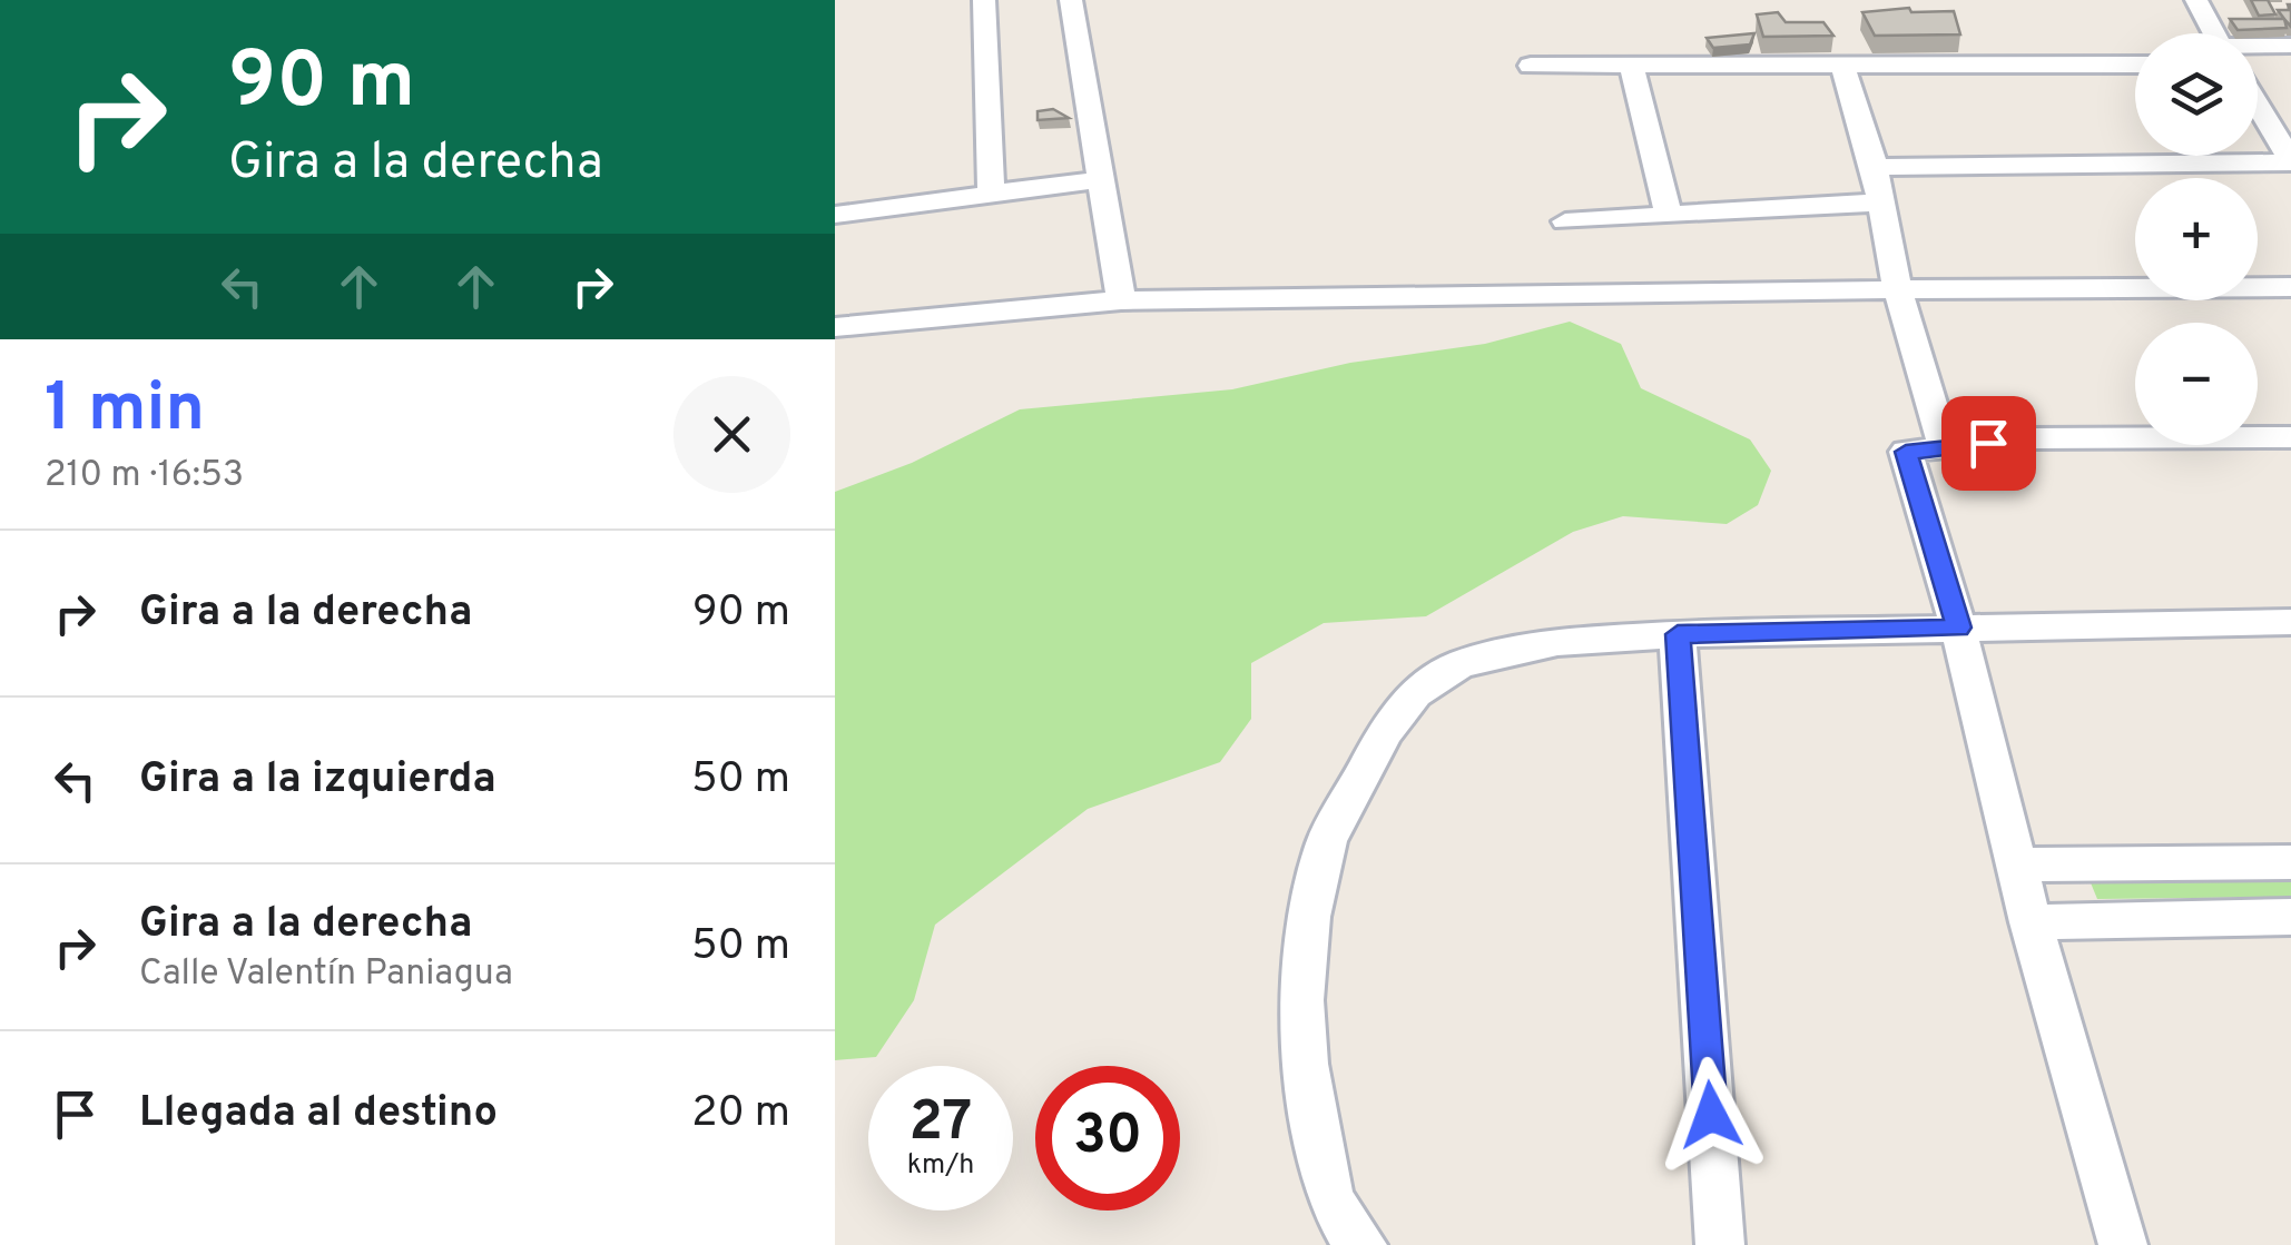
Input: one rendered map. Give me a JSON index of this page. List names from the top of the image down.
{
  "page": {
    "turn": ["90 m", "Gira a la derecha"],
    "map_buttons": ["+", "−"],
    "heading": ["1 min", "210 m · 16:53"],
    "list": [
      {
        "name": "Gira a la derecha",
        "value": "90 m"
      },
      {
        "name": "Gira a la izquierda",
        "value": "50 m"
      },
      {
        "name": "Gira a la derecha",
        "note": "Calle Valentín Paniagua",
        "value": "50 m"
      },
      {
        "name": "Llegada al destino",
        "value": "20 m"
      }
    ],
    "speed": "27 km/h",
    "limit": "30"
  }
}
